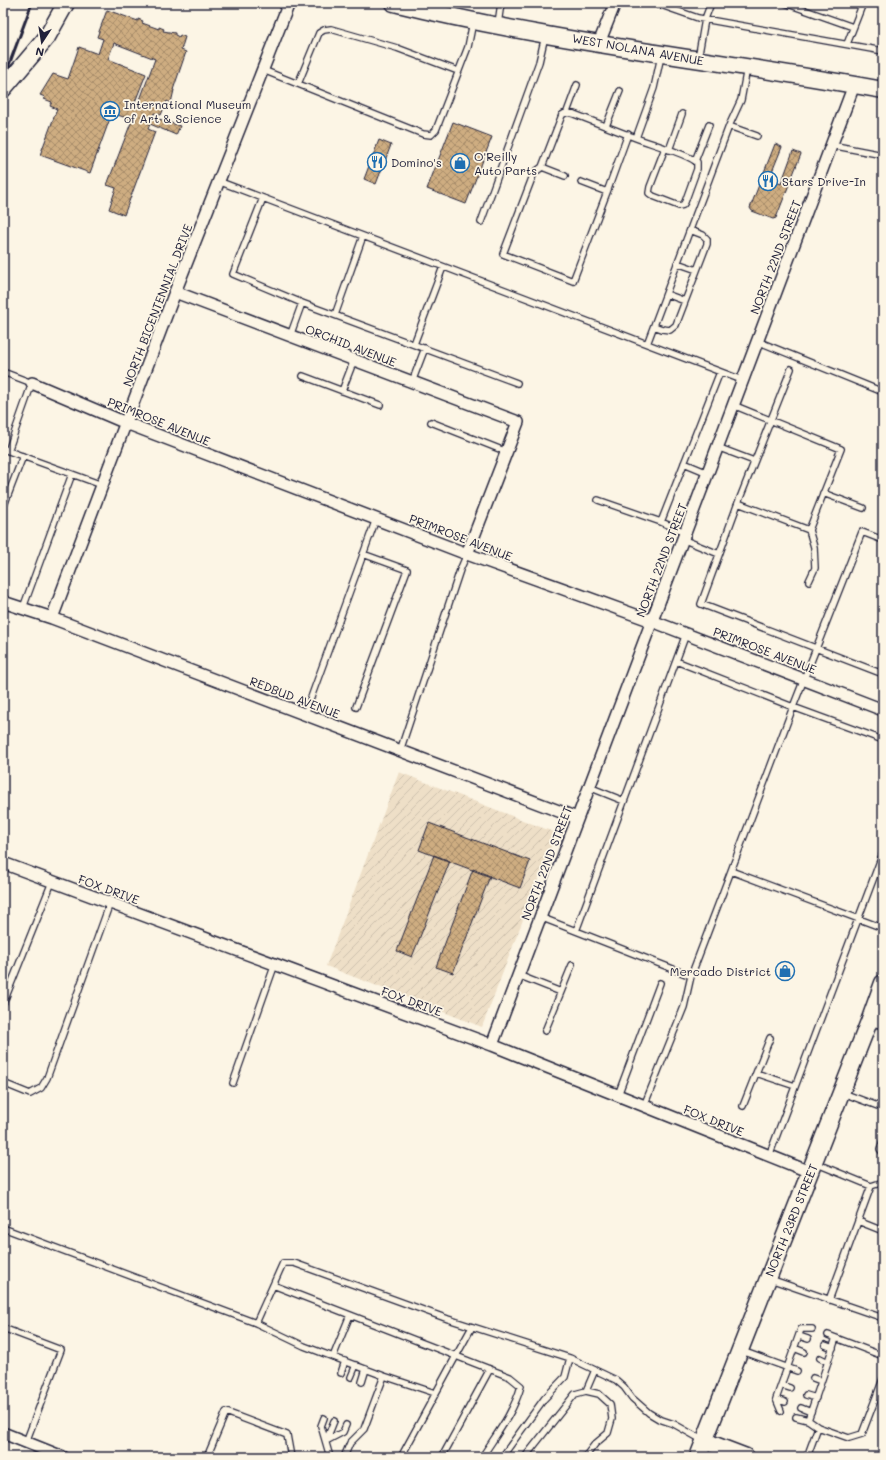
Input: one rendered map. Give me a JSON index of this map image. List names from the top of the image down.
{
  "streets": {
    "main road": ["WEST NOLANA AVENUE", "NORTH 23RD STREET"],
    "street": [
      "NORTH 22ND STREET",
      "NORTH BICENTENNIAL DRIVE",
      "ORCHID AVENUE",
      "PRIMROSE AVENUE",
      "REDBUD AVENUE",
      "FOX DRIVE"
    ]
  },
  "crossings": [
    ["WEST NOLANA AVENUE", "NORTH 22ND STREET"],
    ["NORTH 22ND STREET", "PRIMROSE AVENUE"],
    ["NORTH 22ND STREET", "REDBUD AVENUE"],
    ["NORTH 22ND STREET", "FOX DRIVE"],
    ["NORTH BICENTENNIAL DRIVE", "ORCHID AVENUE"],
    ["NORTH BICENTENNIAL DRIVE", "PRIMROSE AVENUE"],
    ["NORTH BICENTENNIAL DRIVE", "REDBUD AVENUE"],
    ["FOX DRIVE", "NORTH 23RD STREET"]
  ],
  "places": {
    "museum": ["International Museum of Art & Science"],
    "restaurant": ["Domino's", "Stars Drive-In"],
    "shop": ["O'Reilly Auto Parts", "Mercado District"]
  },
  "north": "bottom"
}
